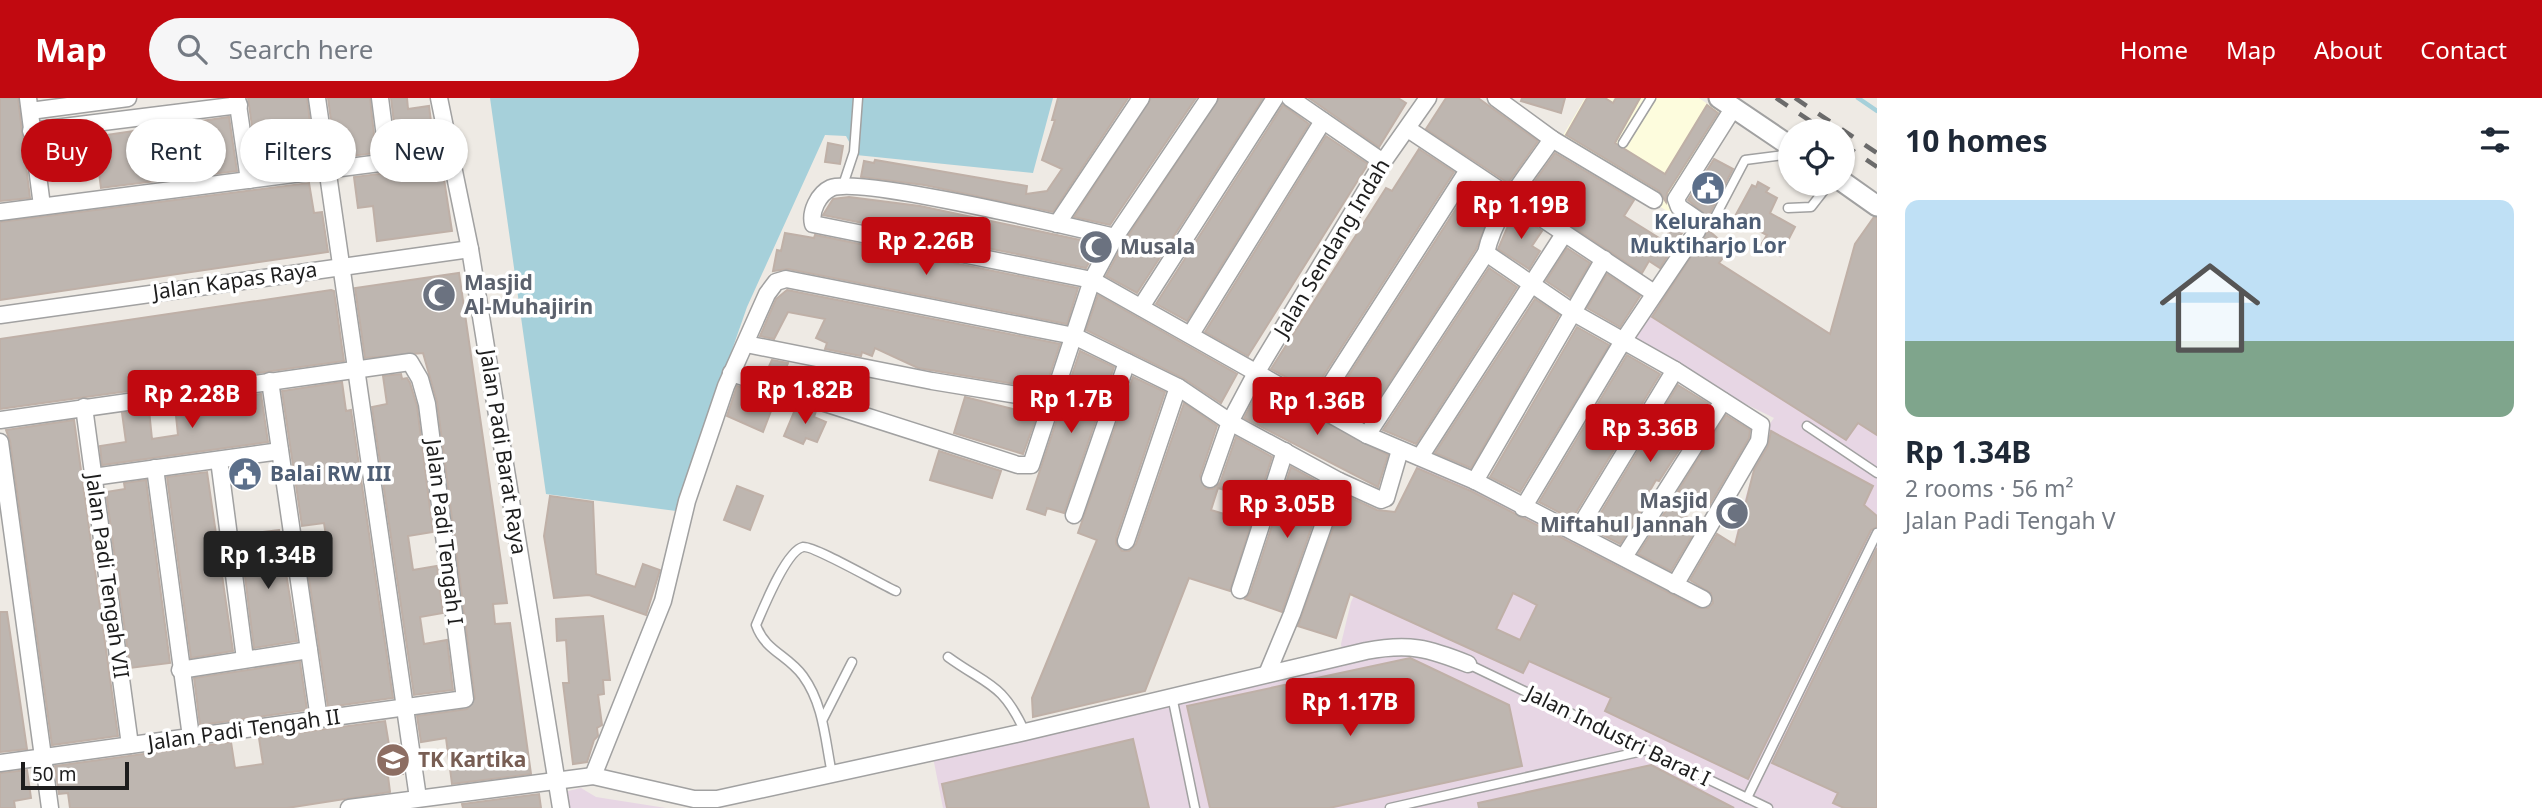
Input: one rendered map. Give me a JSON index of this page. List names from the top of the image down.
{
  "streets": {
    "street": [
      "Jalan Sendang Indah",
      "Jalan Kapas Raya",
      "Jalan Padi Barat Raya",
      "Jalan Padi Tengah I",
      "Jalan Padi Tengah VII",
      "Jalan Padi Tengah II"
    ],
    "lane": ["Jalan Industri Barat I"]
  },
  "crossings": [
    ["Jalan Kapas Raya", "Jalan Padi Barat Raya"],
    ["Jalan Padi Tengah I", "Jalan Padi Tengah II"],
    ["Jalan Padi Tengah VII", "Jalan Padi Tengah II"]
  ],
  "places": {
    "public building": ["Kelurahan Muktiharjo Lor", "Balai RW III"],
    "mosque": ["Musala", "Masjid Al-Muhajirin", "Masjid Miftahul Jannah"],
    "school or university": ["TK Kartika"]
  },
  "scale_bar": "50 m",
  "page": {
    "header": "Map",
    "search": "Search here",
    "nav": [
      "Home",
      "Map",
      "About",
      "Contact"
    ],
    "heading": "10 homes",
    "chip": [
      "Buy",
      "Rent",
      "Filters",
      "New"
    ],
    "price": [
      "Rp 1.19B",
      "Rp 2.26B",
      "Rp 1.82B",
      "Rp 2.28B",
      "Rp 1.7B",
      "Rp 1.36B",
      "Rp 3.36B",
      "Rp 3.05B",
      "Rp 1.34B",
      "Rp 1.17B"
    ],
    "list": [
      {
        "name": "Rp 1.34B",
        "note": "2 rooms · 56 m² · Jalan Padi Tengah V"
      }
    ],
    "scale": "50 m"
  }
}
